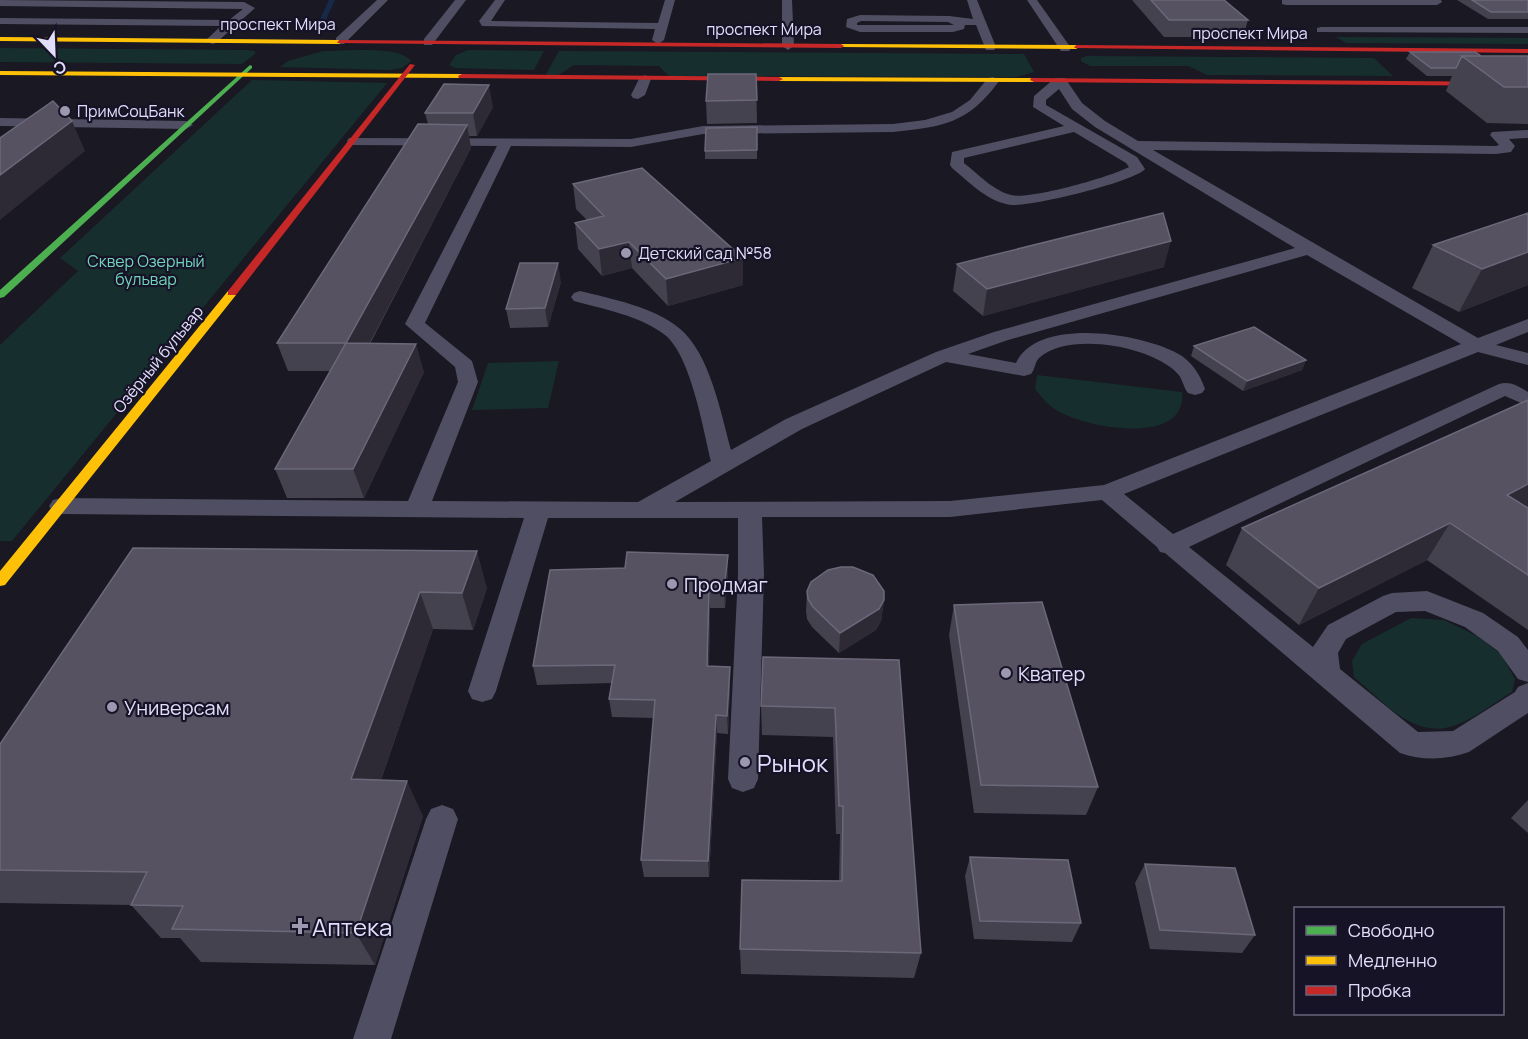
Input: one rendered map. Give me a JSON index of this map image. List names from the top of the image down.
{
  "streets": {
    "street": ["проспект Мира", "Озёрный бульвар"]
  },
  "crossings": [
    ["проспект Мира", "Озёрный бульвар"]
  ],
  "parks": ["Сквер Озерный бульвар"],
  "places": {
    "other": [
      "ПримСоцБанк",
      "Детский сад №58",
      "Продмаг",
      "Кватер",
      "Универсам",
      "Рынок"
    ],
    "health": ["Аптека"]
  },
  "legend": ["Свободно", "Медленно", "Пробка"],
  "north": "bottom right"
}
